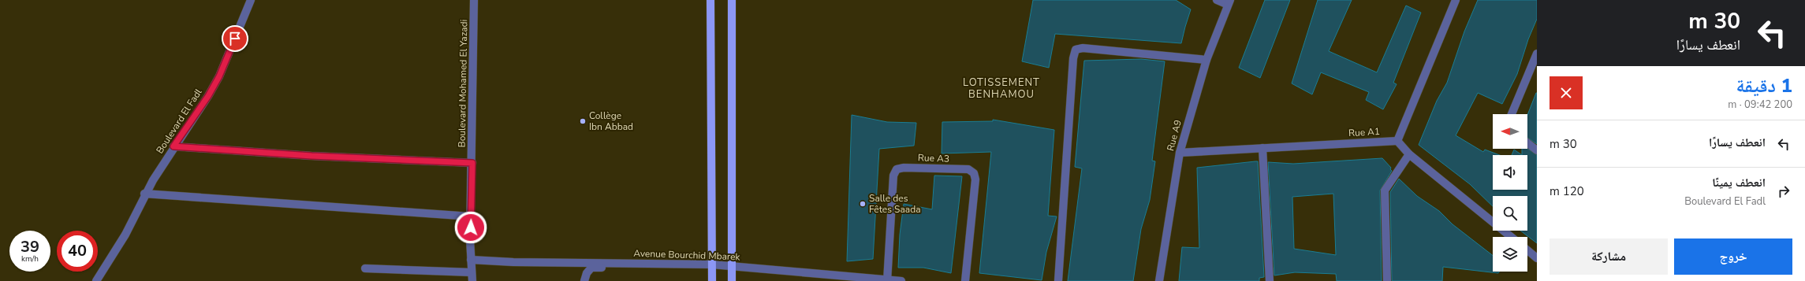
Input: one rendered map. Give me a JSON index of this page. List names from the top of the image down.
{
  "streets": {
    "street": [
      "Boulevard Mohamed El Yazadi",
      "Boulevard El Fadl",
      "Rue A1",
      "Rue A9",
      "Rue A3",
      "Avenue Bourchid Mbarek"
    ]
  },
  "crossings": [
    ["Boulevard Mohamed El Yazadi", "Avenue Bourchid Mbarek"],
    ["Rue A1", "Rue A9"],
    ["Rue A3", "Avenue Bourchid Mbarek"]
  ],
  "districts": ["LOTISSEMENT BENHAMOU"],
  "places": ["Collège Ibn Abbad", "Salle des Fêtes Saada"],
  "north": "left",
  "page": {
    "turn": ["30 m", "انعطف يسارًا"],
    "heading": ["1 دقيقة", "200 m · 09:42"],
    "list": [
      {
        "name": "انعطف يسارًا",
        "value": "30 m"
      },
      {
        "name": "انعطف يمينًا",
        "note": "Boulevard El Fadl",
        "value": "120 m"
      }
    ],
    "speed": "39 km/h",
    "limit": "40",
    "buttons": ["خروج", "مشاركة"]
  }
}
